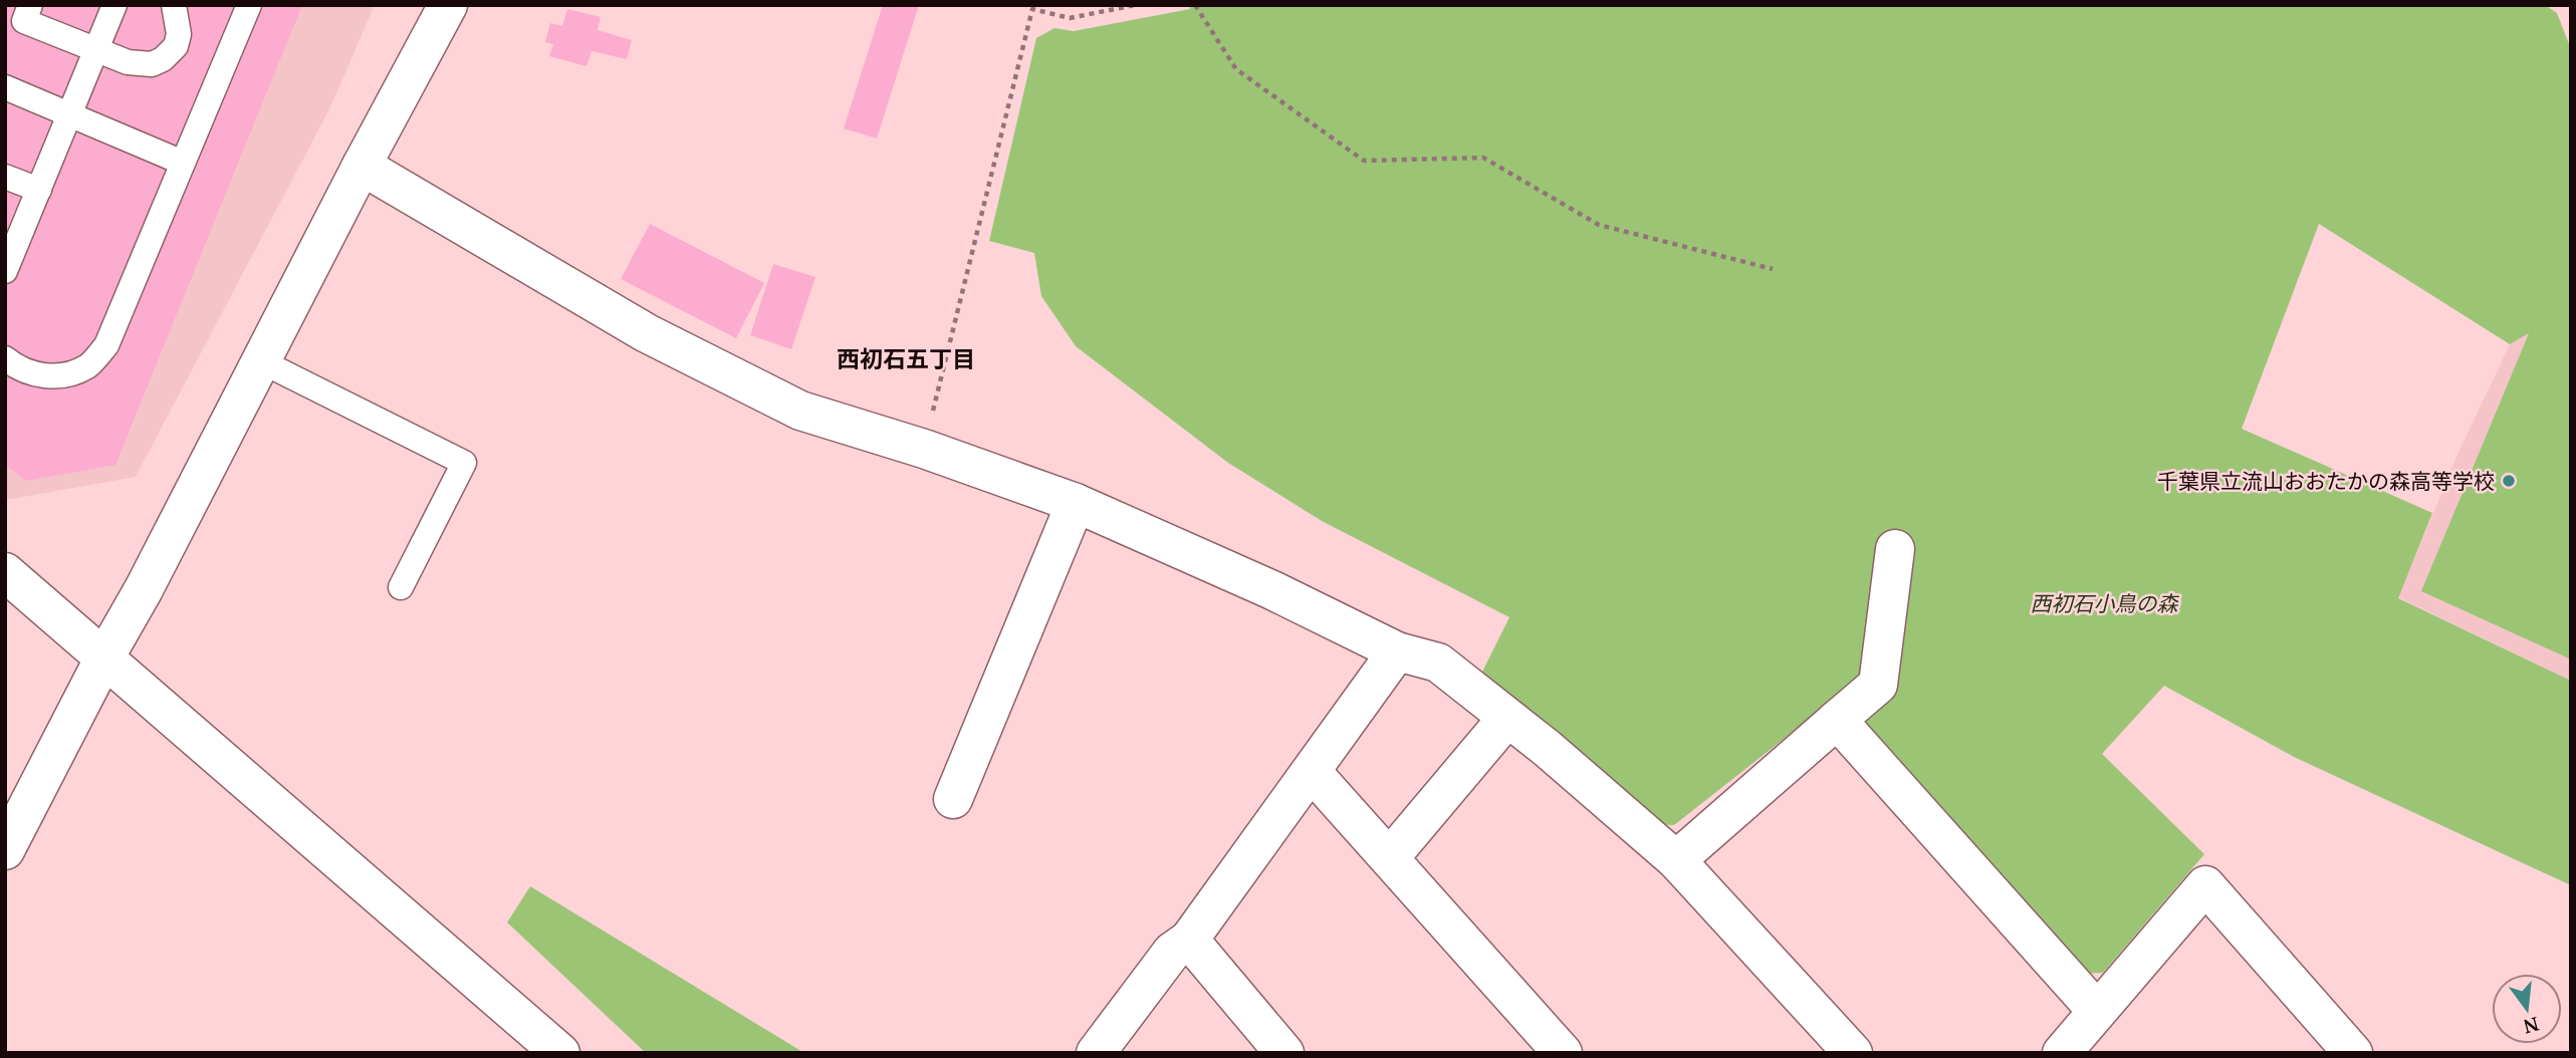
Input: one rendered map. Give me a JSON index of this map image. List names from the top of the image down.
{
  "districts": ["西初石五丁目"],
  "parks": ["西初石小鳥の森"],
  "places": ["千葉県立流山おおたかの森高等学校"],
  "north": "bottom"
}
